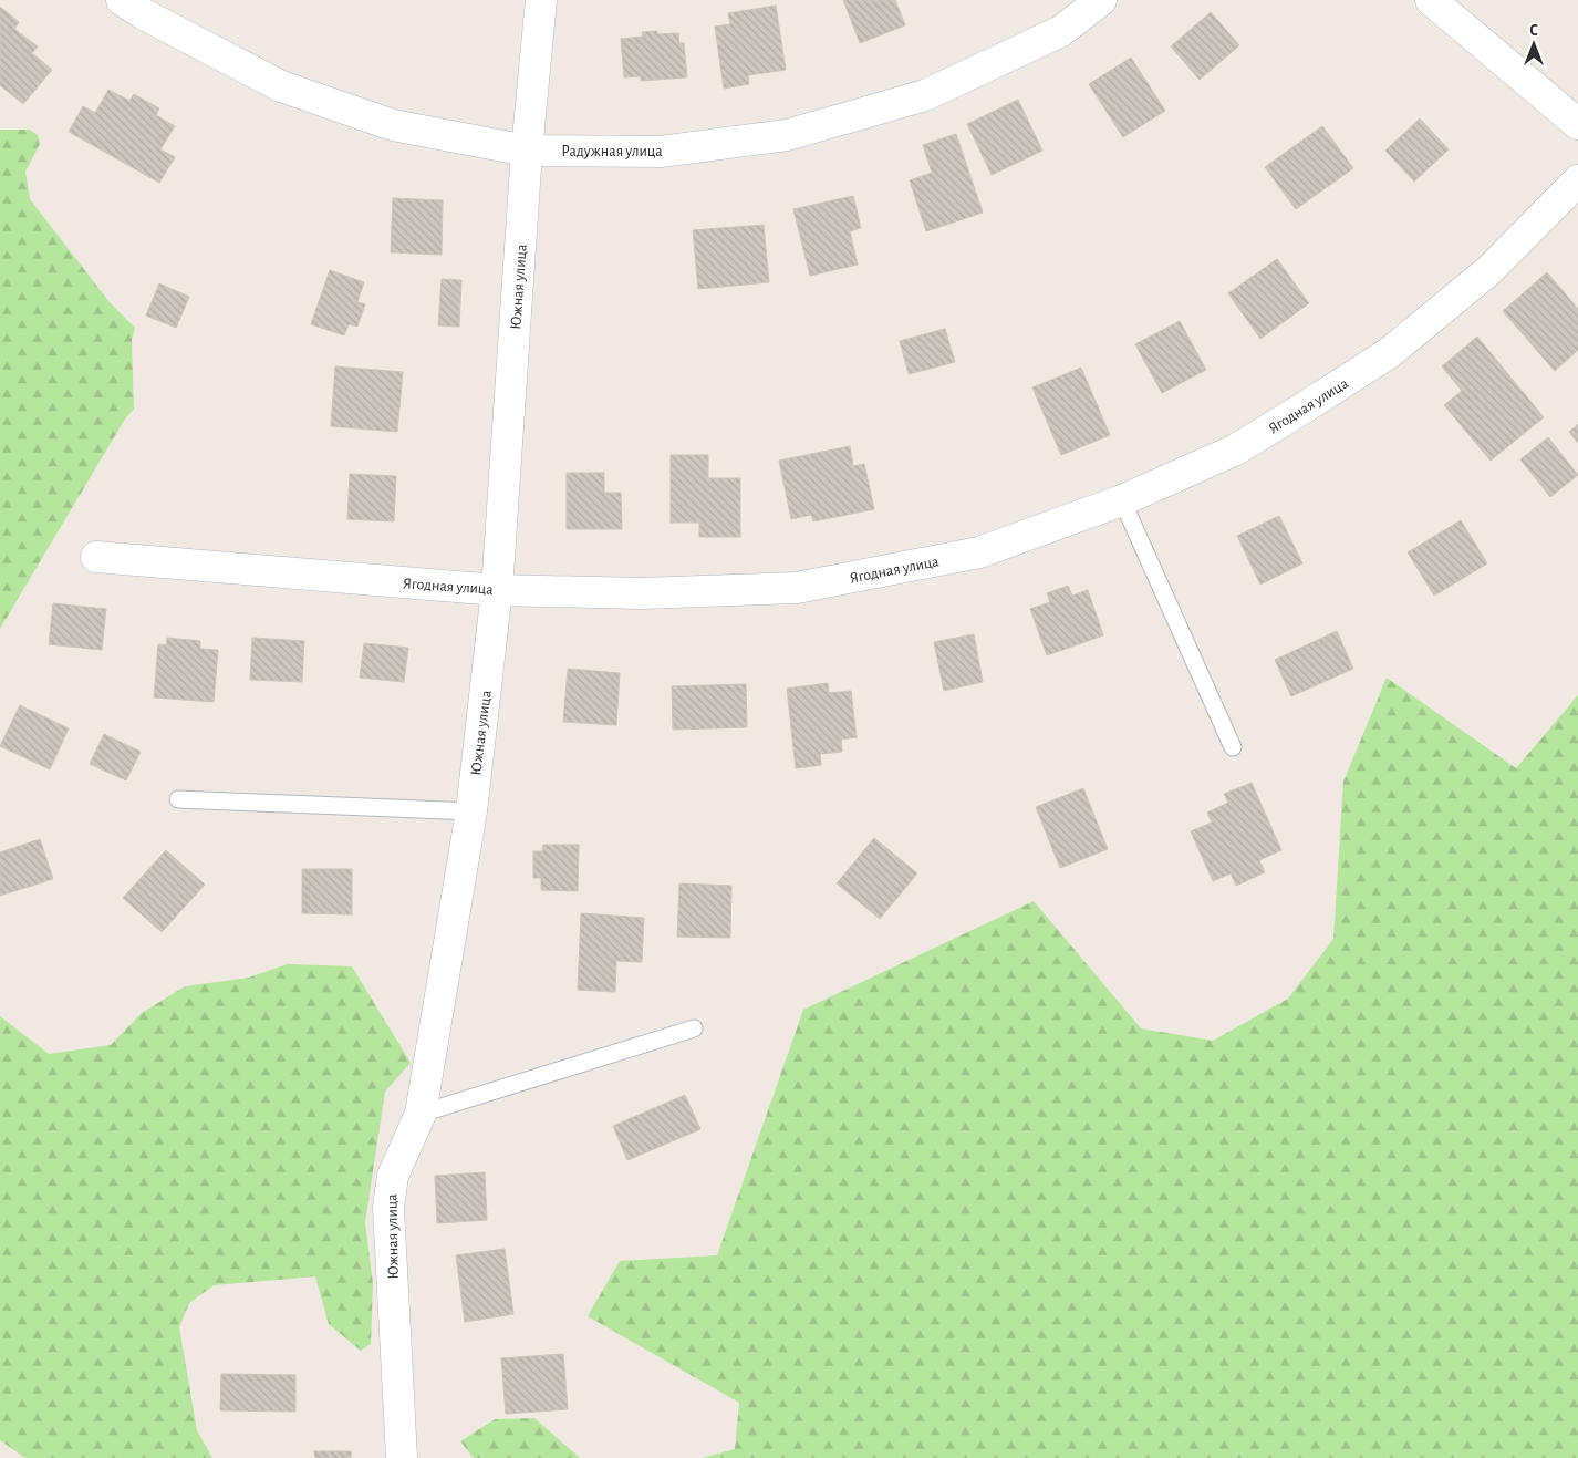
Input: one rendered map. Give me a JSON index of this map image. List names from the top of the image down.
{
  "streets": {
    "street": ["Радужная улица", "Южная улица", "Ягодная улица"]
  },
  "crossings": [
    ["Радужная улица", "Южная улица"],
    ["Южная улица", "Ягодная улица"]
  ],
  "north": "top"
}
